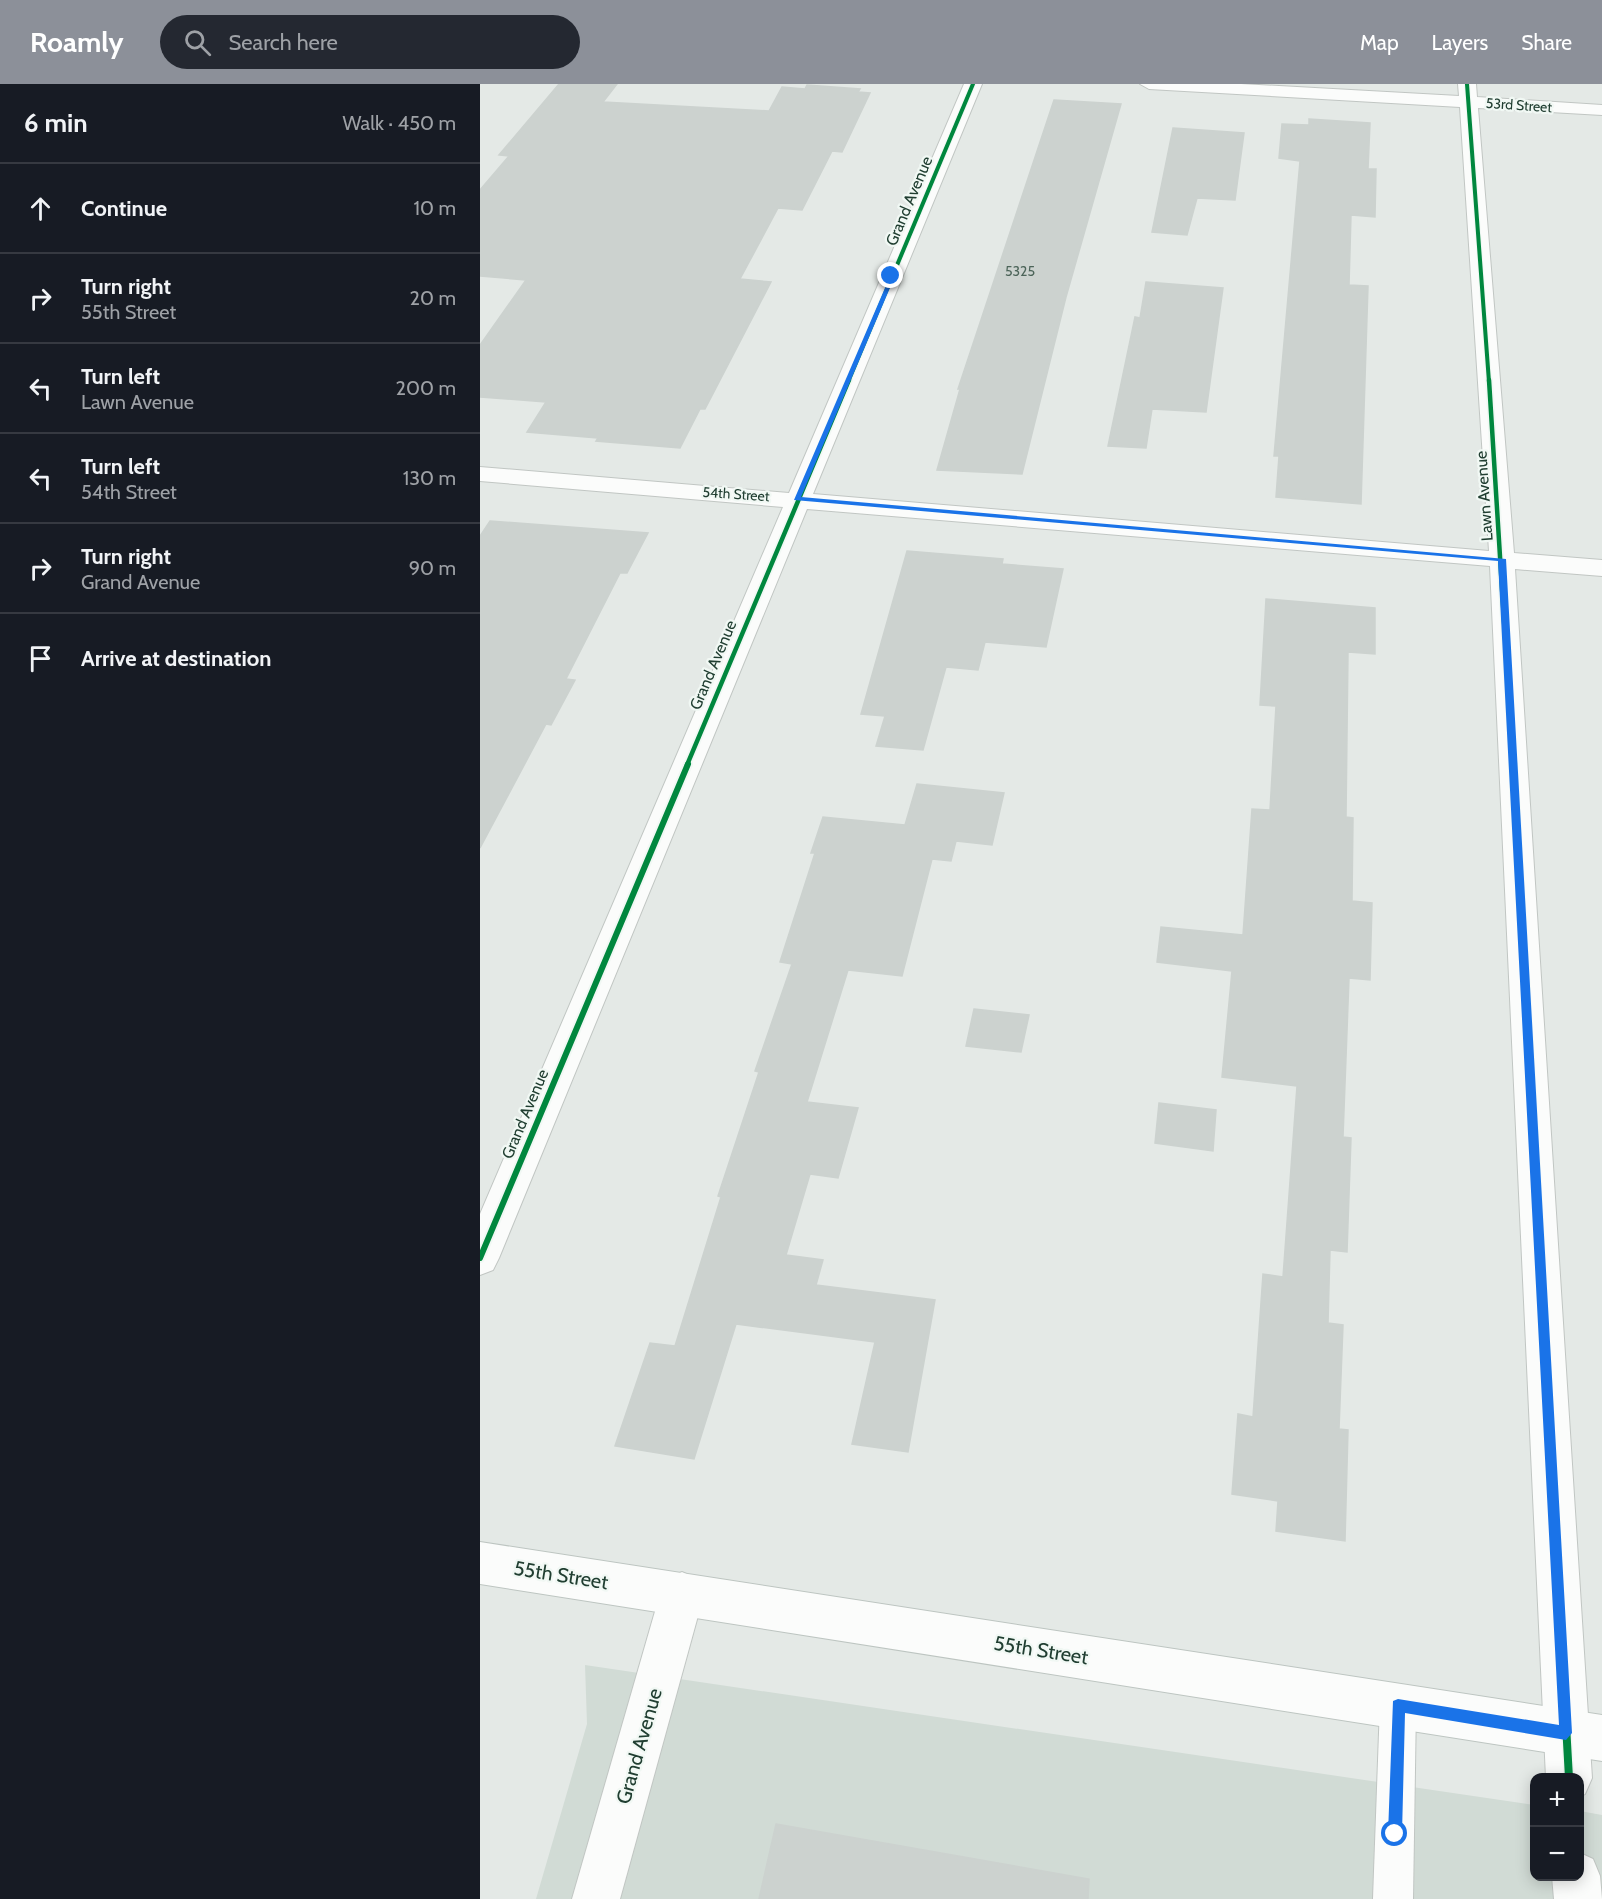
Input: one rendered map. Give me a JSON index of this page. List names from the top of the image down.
{
  "streets": {
    "street": [
      "53rd Street",
      "Grand Avenue",
      "54th Street",
      "Lawn Avenue",
      "55th Street"
    ]
  },
  "crossings": [
    ["53rd Street", "Lawn Avenue"],
    ["Grand Avenue", "54th Street"],
    ["Grand Avenue", "55th Street"],
    ["54th Street", "Lawn Avenue"],
    ["Lawn Avenue", "55th Street"]
  ],
  "house_numbers": ["5325"],
  "page": {
    "header": "Roamly",
    "search": "Search here",
    "nav": ["Map", "Layers", "Share"],
    "heading": ["6 min", "Walk · 450 m"],
    "list": [
      ["Continue", "10 m"],
      ["Turn right", "55th Street", "20 m"],
      ["Turn left", "Lawn Avenue", "200 m"],
      ["Turn left", "54th Street", "130 m"],
      ["Turn right", "Grand Avenue", "90 m"],
      "Arrive at destination"
    ],
    "map_buttons": ["+", "−"]
  }
}
